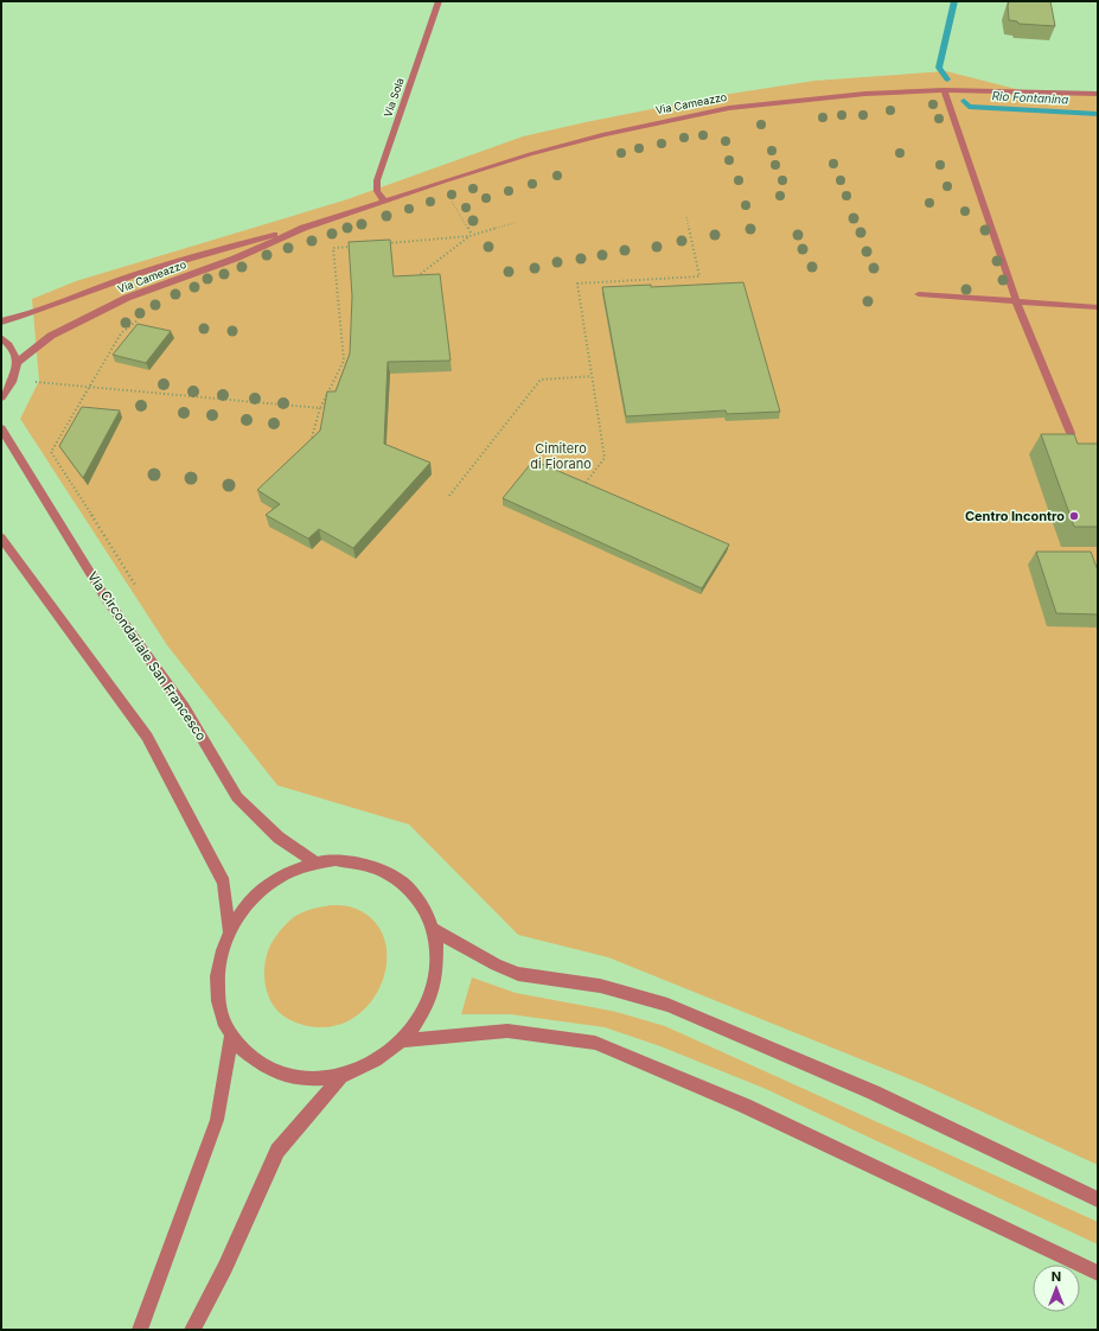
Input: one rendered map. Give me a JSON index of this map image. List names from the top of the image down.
{
  "streets": {
    "street": ["Via Sola", "Via Cameazzo", "Via Circondariale San Francesco"]
  },
  "crossings": [
    ["Via Sola", "Via Cameazzo"]
  ],
  "water": ["Rio Fontanina"],
  "parks": ["Cimitero di Fiorano"],
  "places": ["Centro Incontro"],
  "north": "top"
}
